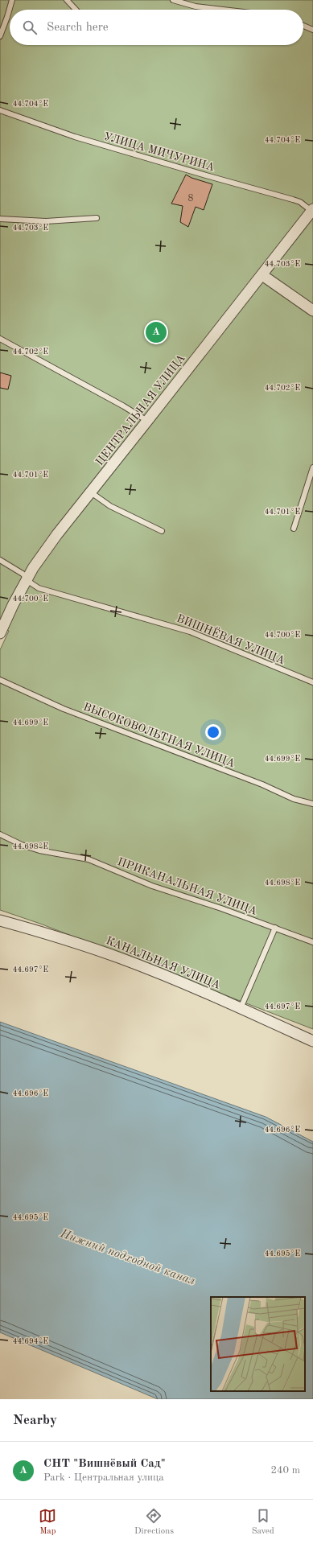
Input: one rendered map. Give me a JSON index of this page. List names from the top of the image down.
{
  "streets": {
    "street": ["ЦЕНТРАЛЬНАЯ УЛИЦА", "КАНАЛЬНАЯ УЛИЦА"],
    "lane": [
      "УЛИЦА МИЧУРИНА",
      "ВИШНЁВАЯ УЛИЦА",
      "ВЫСОКОВОЛЬТНАЯ УЛИЦА",
      "ПРИКАНАЛЬНАЯ УЛИЦА"
    ]
  },
  "crossings": [
    ["УЛИЦА МИЧУРИНА", "ЦЕНТРАЛЬНАЯ УЛИЦА"],
    ["ЦЕНТРАЛЬНАЯ УЛИЦА", "ВИШНЁВАЯ УЛИЦА"]
  ],
  "water": ["Нижний подходной канал"],
  "house_numbers": ["8"],
  "page": {
    "search": "Search here",
    "pins": "A",
    "heading": "Nearby",
    "list": [
      {
        "mark": "A",
        "name": "СНТ \"Вишнёвый Сад\"",
        "note": "Park · Центральная улица",
        "value": "240 m"
      }
    ],
    "nav": ["Map", "Directions", "Saved"]
  },
  "coordinates": [
    "44.704°E",
    "44.703°E",
    "44.702°E",
    "44.701°E",
    "44.700°E",
    "44.699°E",
    "44.698°E",
    "44.697°E",
    "44.696°E",
    "44.695°E",
    "44.694°E"
  ]
}
